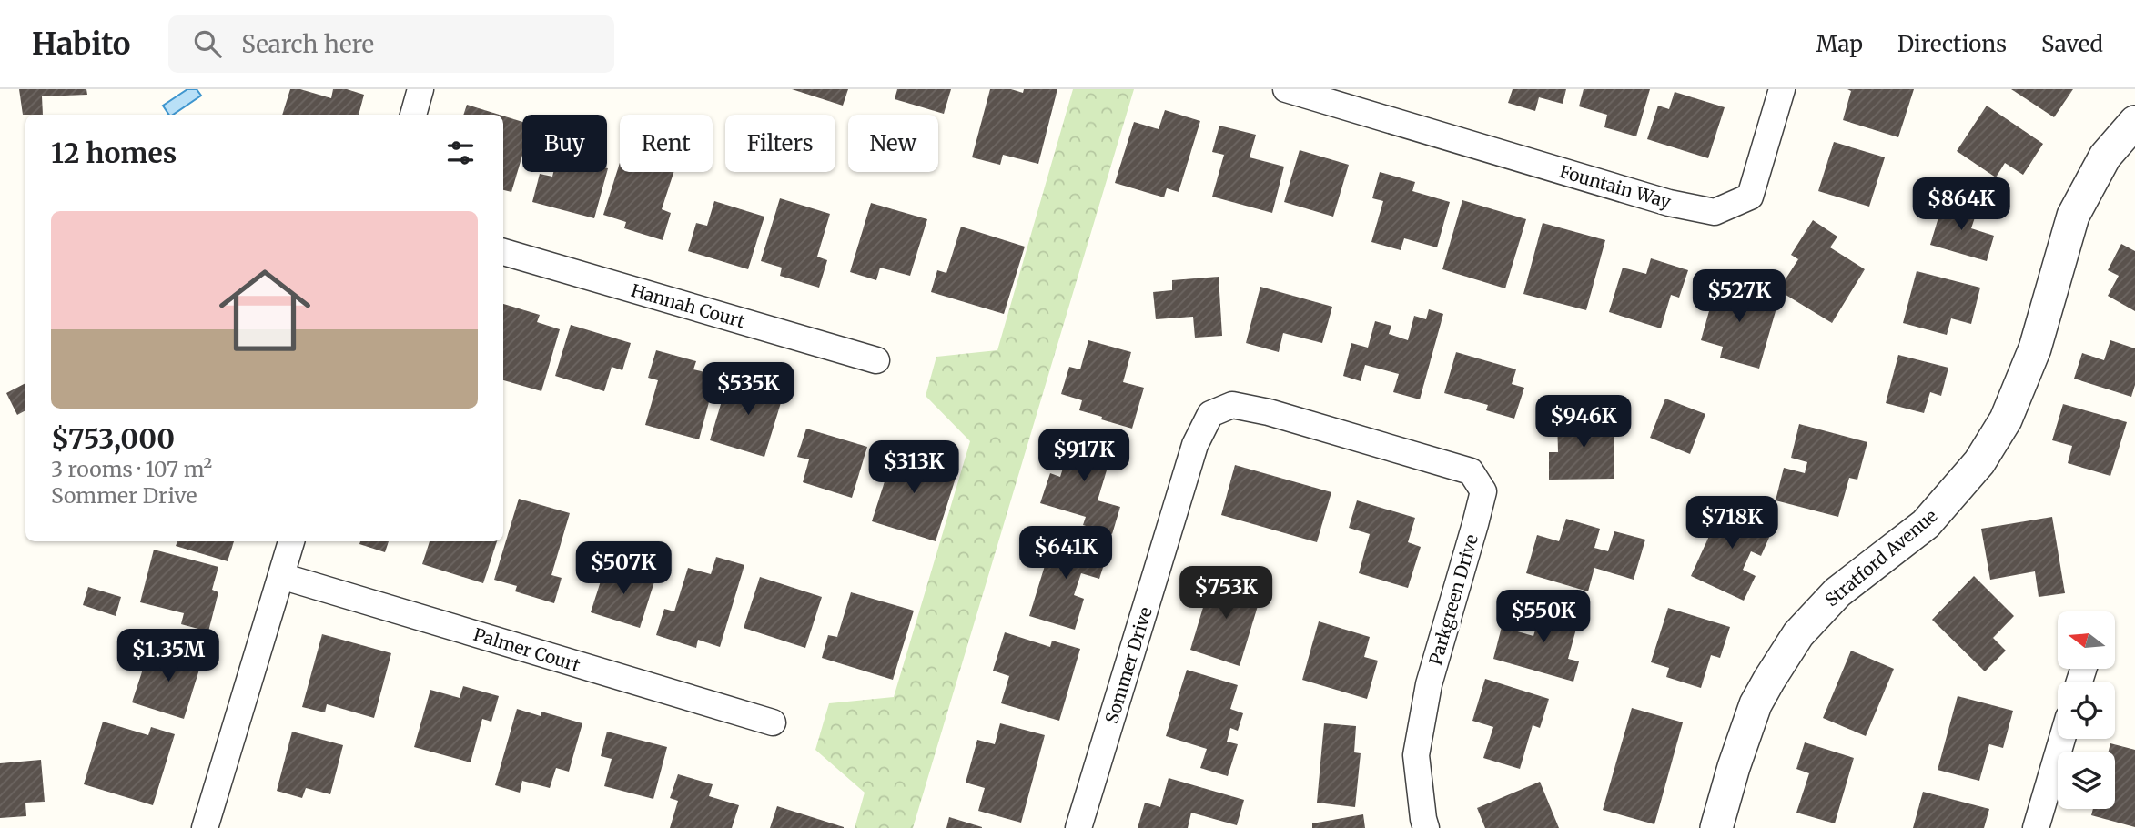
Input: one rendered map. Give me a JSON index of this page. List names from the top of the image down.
{
  "streets": {
    "street": [
      "Fountain Way",
      "Hannah Court",
      "Stratford Avenue",
      "Parkgreen Drive",
      "Palmer Court",
      "Sommer Drive"
    ]
  },
  "crossings": [
    ["Parkgreen Drive", "Sommer Drive"]
  ],
  "north": "left",
  "page": {
    "header": "Habito",
    "search": "Search here",
    "nav": ["Map", "Directions", "Saved"],
    "chip": [
      "Buy",
      "Rent",
      "Filters",
      "New"
    ],
    "heading": "12 homes",
    "price": [
      "$864K",
      "$527K",
      "$535K",
      "$946K",
      "$917K",
      "$313K",
      "$718K",
      "$641K",
      "$507K",
      "$753K",
      "$550K",
      "$1.35M"
    ],
    "list": [
      {
        "name": "$753,000",
        "note": "3 rooms · 107 m² · Sommer Drive"
      }
    ]
  }
}
